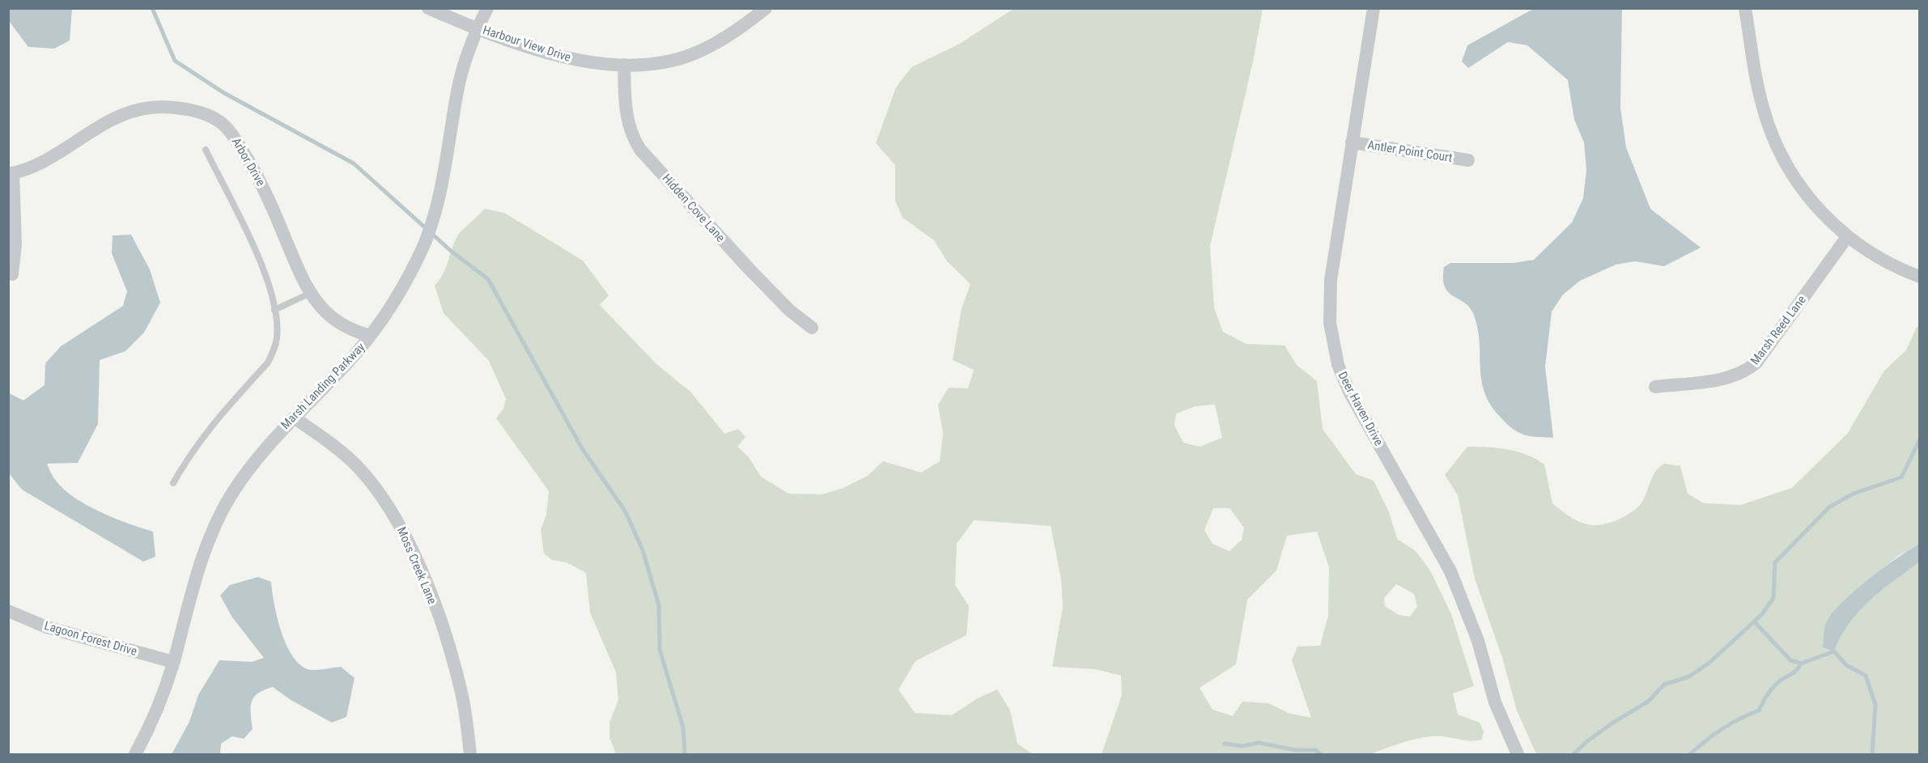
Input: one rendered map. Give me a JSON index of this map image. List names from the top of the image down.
{
  "streets": {
    "street": [
      "Harbour View Drive",
      "Antler Point Court",
      "Arbor Drive",
      "Hidden Cove Lane",
      "Marsh Reed Lane",
      "Marsh Landing Parkway",
      "Deer Haven Drive",
      "Moss Creek Lane",
      "Lagoon Forest Drive"
    ]
  },
  "crossings": [
    ["Harbour View Drive", "Hidden Cove Lane"],
    ["Harbour View Drive", "Marsh Landing Parkway"],
    ["Antler Point Court", "Deer Haven Drive"],
    ["Arbor Drive", "Marsh Landing Parkway"],
    ["Marsh Landing Parkway", "Moss Creek Lane"],
    ["Marsh Landing Parkway", "Lagoon Forest Drive"]
  ]
}
